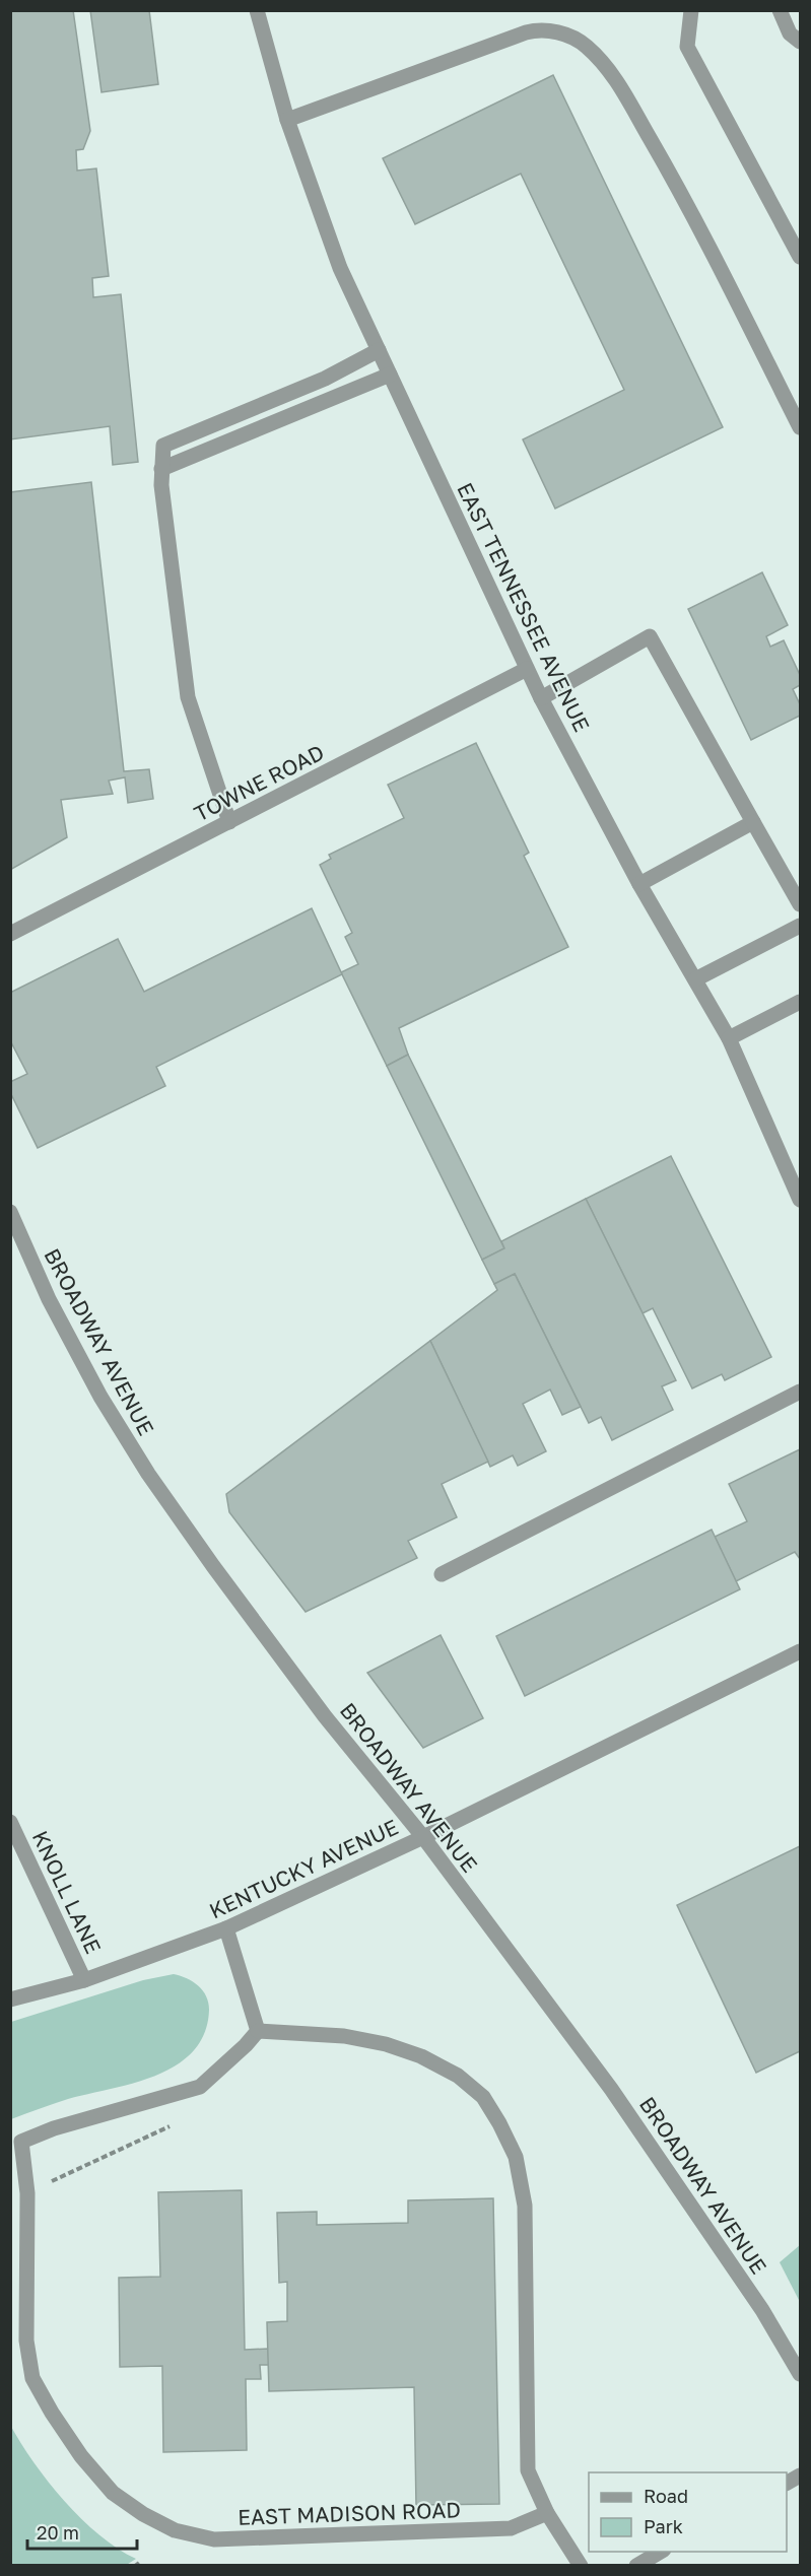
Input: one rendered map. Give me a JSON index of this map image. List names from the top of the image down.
{
  "streets": {
    "street": [
      "EAST TENNESSEE AVENUE",
      "TOWNE ROAD",
      "BROADWAY AVENUE",
      "KENTUCKY AVENUE",
      "KNOLL LANE",
      "EAST MADISON ROAD"
    ]
  },
  "crossings": [
    ["EAST TENNESSEE AVENUE", "TOWNE ROAD"],
    ["BROADWAY AVENUE", "KENTUCKY AVENUE"],
    ["KENTUCKY AVENUE", "KNOLL LANE"]
  ],
  "legend": ["Road", "Park"],
  "scale_bar": "20 m"
}
